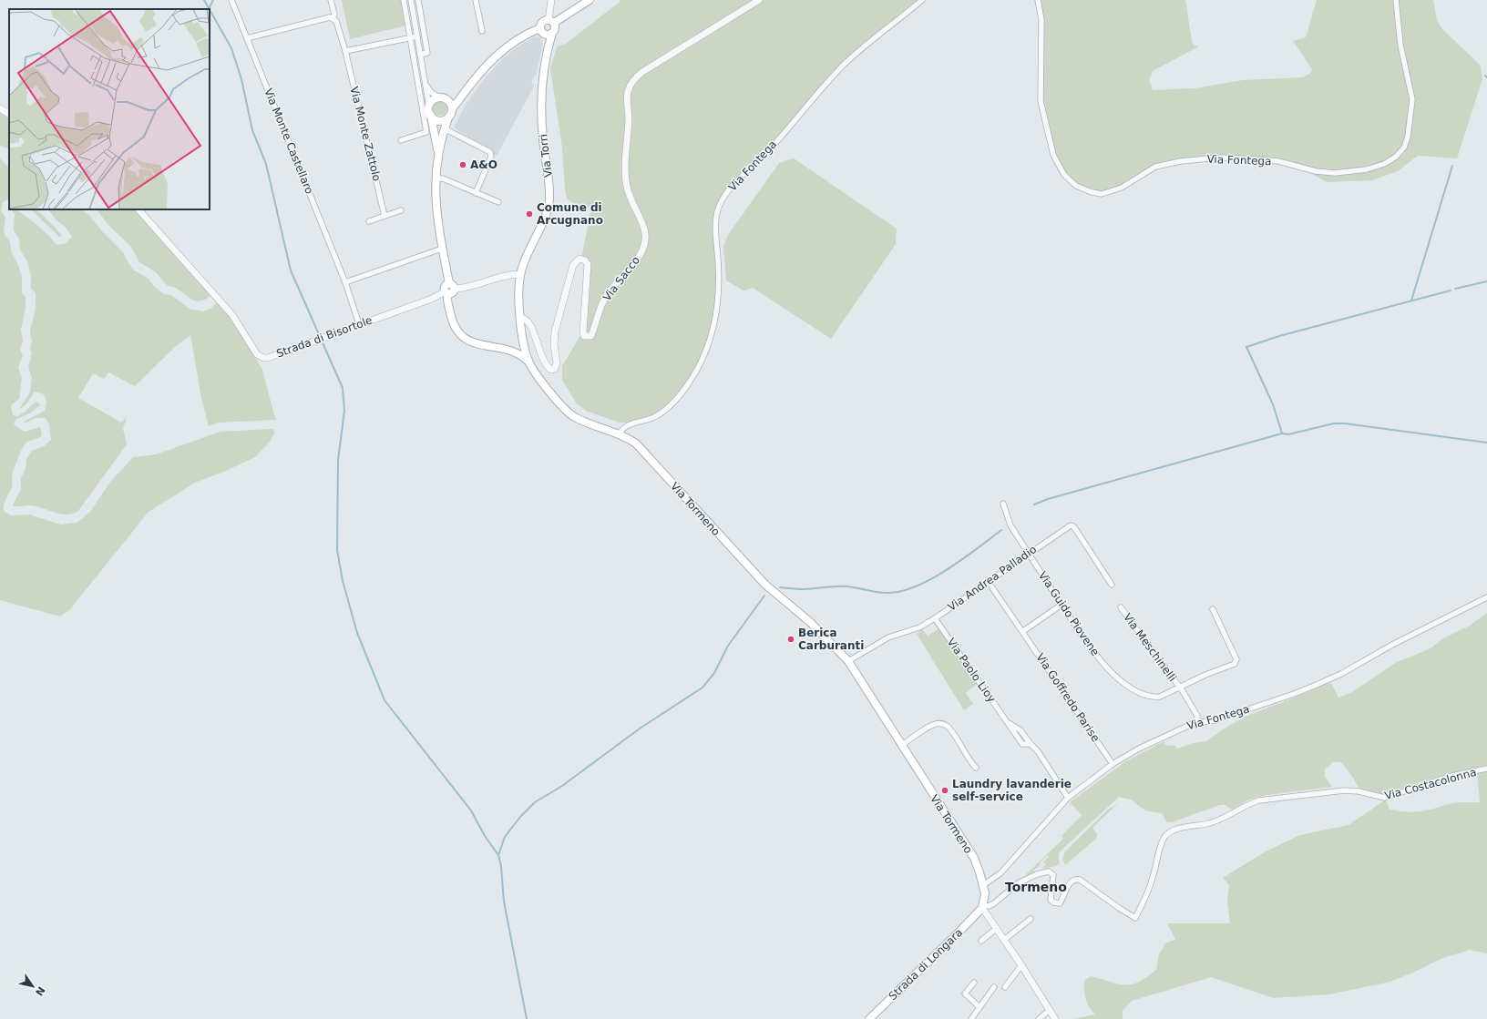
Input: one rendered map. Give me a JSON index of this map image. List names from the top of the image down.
{
  "streets": {
    "main road": ["Via Torri", "Via Tormeno", "Strada di Longara"],
    "street": [
      "Via Monte Zattolo",
      "Via Monte Castellaro",
      "Via Fontega",
      "Via Sacco",
      "Strada di Bisortole",
      "Via Andrea Palladio",
      "Via Guido Piovene",
      "Via Meschinelli",
      "Via Paolo Lioy",
      "Via Goffredo Parise",
      "Via Costacolonna"
    ]
  },
  "crossings": [
    ["Via Monte Castellaro", "Strada di Bisortole"],
    ["Via Torri", "Via Tormeno"],
    ["Via Fontega", "Via Tormeno"],
    ["Via Fontega", "Via Meschinelli"],
    ["Via Fontega", "Via Paolo Lioy"],
    ["Via Fontega", "Via Goffredo Parise"],
    ["Via Sacco", "Via Tormeno"],
    ["Via Tormeno", "Via Andrea Palladio"],
    ["Via Tormeno", "Via Costacolonna"],
    ["Via Tormeno", "Strada di Longara"],
    ["Via Andrea Palladio", "Via Guido Piovene"],
    ["Via Andrea Palladio", "Via Paolo Lioy"],
    ["Via Andrea Palladio", "Via Goffredo Parise"],
    ["Via Guido Piovene", "Via Meschinelli"],
    ["Via Costacolonna", "Strada di Longara"]
  ],
  "districts": ["Tormeno"],
  "places": [
    "A&O",
    "Comune di Arcugnano",
    "Berica Carburanti",
    "Laundry lavanderie self-service"
  ],
  "north": "bottom right"
}
